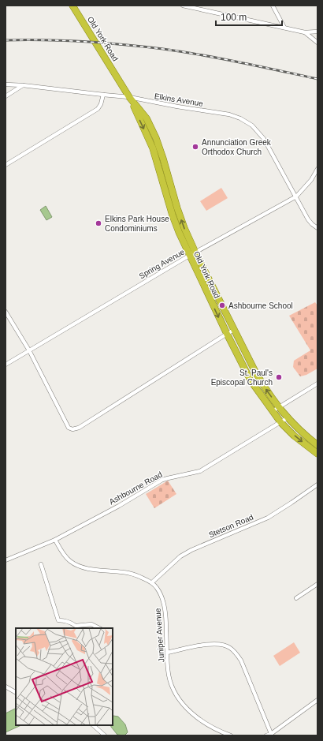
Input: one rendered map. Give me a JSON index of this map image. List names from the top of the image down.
{
  "streets": {
    "highway": ["Old York Road"],
    "street": [
      "Elkins Avenue",
      "Spring Avenue",
      "Ashbourne Road",
      "Stetson Road",
      "Juniper Avenue"
    ]
  },
  "crossings": [
    ["Old York Road", "Elkins Avenue"],
    ["Old York Road", "Spring Avenue"],
    ["Old York Road", "Ashbourne Road"],
    ["Elkins Avenue", "Spring Avenue"],
    ["Stetson Road", "Juniper Avenue"]
  ],
  "places": [
    "Annunciation Greek Orthodox Church",
    "Elkins Park House Condominiums",
    "Ashbourne School",
    "St. Paul's Episcopal Church"
  ],
  "scale_bar": "100 m"
}
